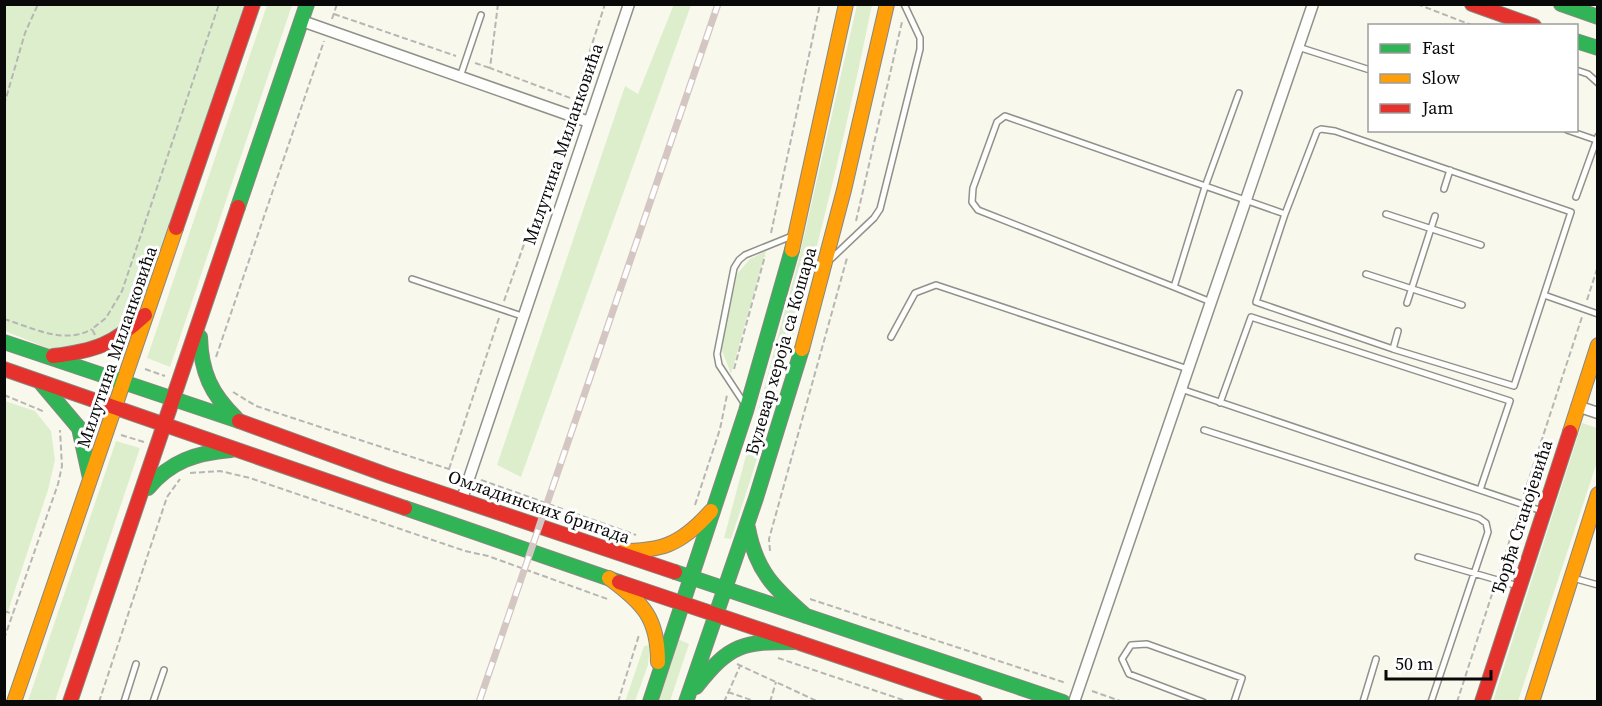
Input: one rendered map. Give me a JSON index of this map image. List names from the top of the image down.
{
  "streets": {
    "main road": [
      "Милутина Миланковића",
      "Булевар хероја са Кошара",
      "Омладинских бригада",
      "Ђорђа Станојевића"
    ]
  },
  "crossings": [
    ["Милутина Миланковића", "Омладинских бригада"],
    ["Булевар хероја са Кошара", "Омладинских бригада"]
  ],
  "legend": ["Fast", "Slow", "Jam"],
  "scale_bar": "50 m"
}
